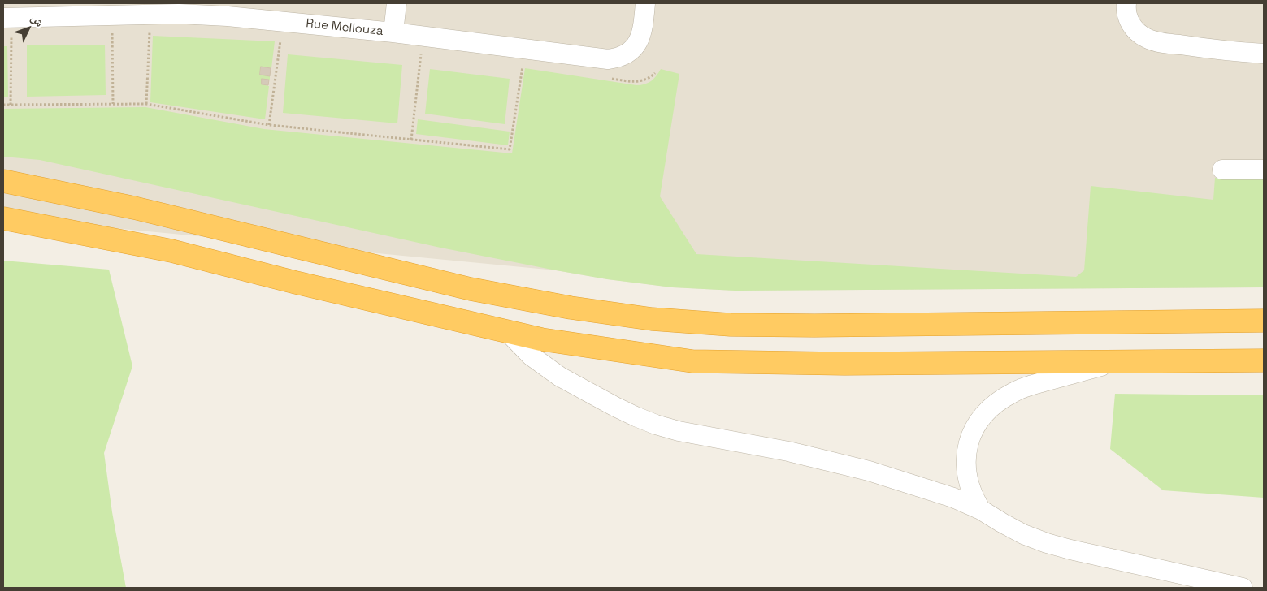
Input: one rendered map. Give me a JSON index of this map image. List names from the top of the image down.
{
  "streets": {
    "street": ["Rue Mellouza"]
  },
  "north": "top right"
}
